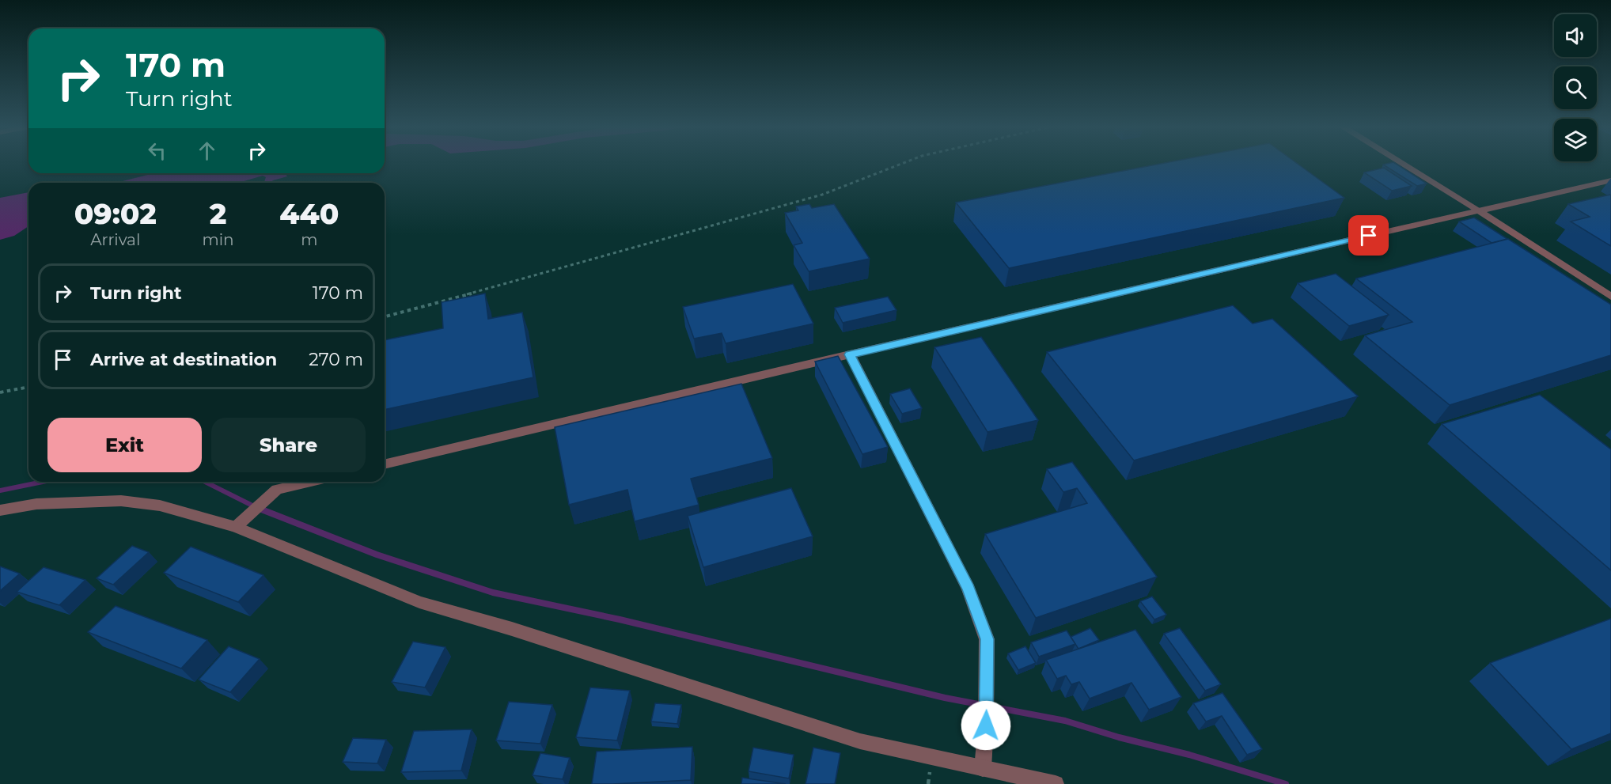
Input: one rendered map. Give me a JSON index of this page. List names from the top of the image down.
{
  "page": {
    "turn": ["170 m", "Turn right"],
    "eta": [
      "09:02",
      "Arrival",
      "2",
      "min",
      "440",
      "m"
    ],
    "list": [
      {
        "name": "Turn right",
        "value": "170 m"
      },
      {
        "name": "Arrive at destination",
        "value": "270 m"
      }
    ],
    "buttons": ["Exit", "Share"]
  }
}
